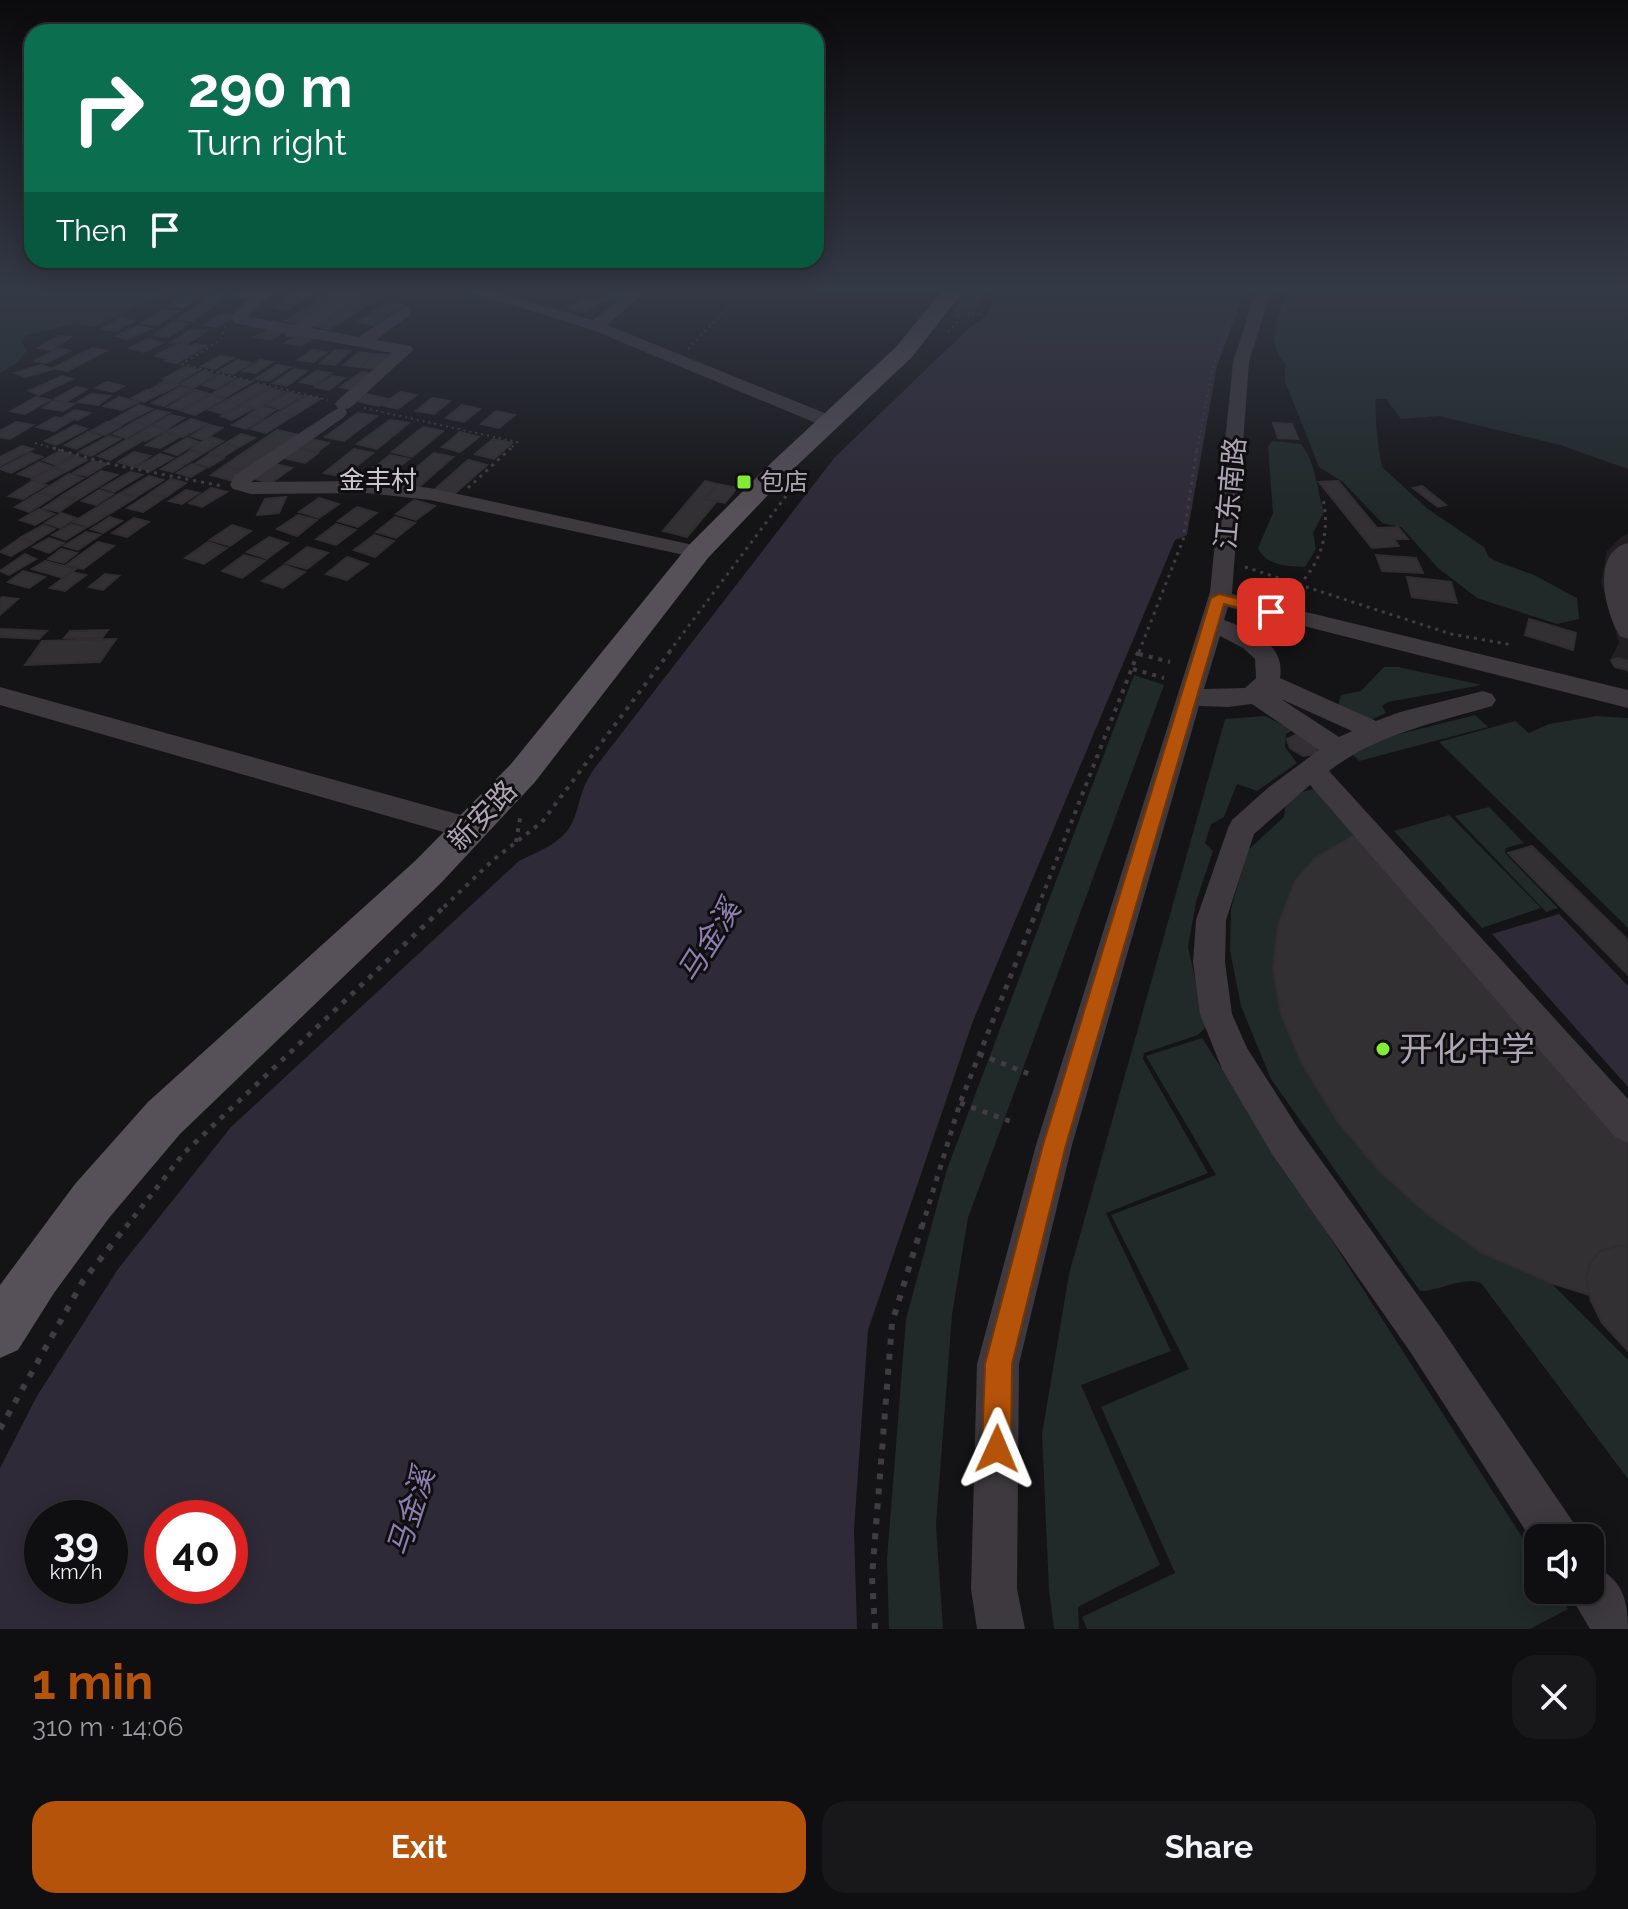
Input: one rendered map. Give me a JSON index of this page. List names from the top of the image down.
{
  "streets": {
    "main road": ["新安路"],
    "street": ["江东南路"]
  },
  "districts": ["金丰村"],
  "water": ["马金溪"],
  "places": {
    "transit": ["包店"],
    "other": ["开化中学"]
  },
  "page": {
    "turn": ["290 m", "Turn right"],
    "then": "Then",
    "speed": "39 km/h",
    "limit": "40",
    "heading": ["1 min", "310 m · 14:06"],
    "buttons": ["Exit", "Share"]
  }
}
